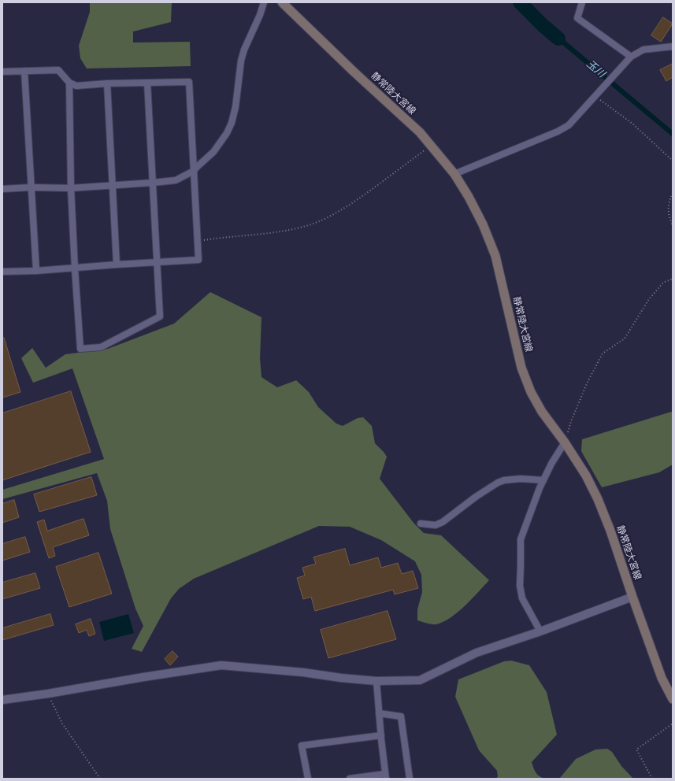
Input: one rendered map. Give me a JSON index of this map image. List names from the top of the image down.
{
  "streets": {
    "main road": ["静常陸大宮線"]
  },
  "water": ["玉川"]
}
